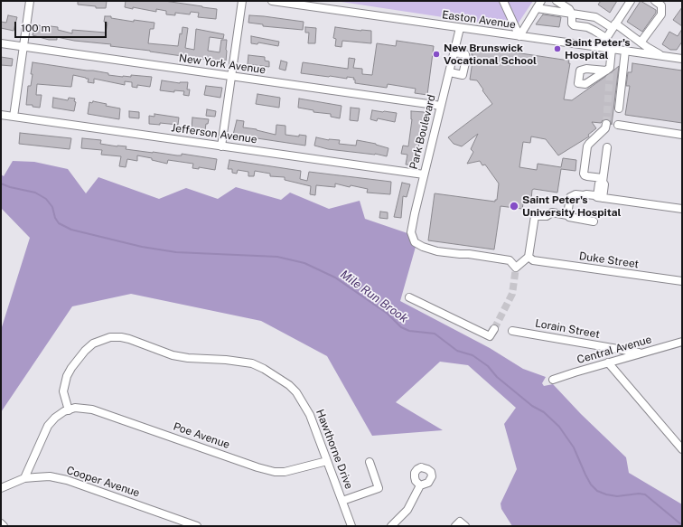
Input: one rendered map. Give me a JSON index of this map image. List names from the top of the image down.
{
  "streets": {
    "street": [
      "Easton Avenue",
      "New York Avenue",
      "Park Boulevard",
      "Jefferson Avenue",
      "Duke Street",
      "Lorain Street",
      "Central Avenue",
      "Poe Avenue",
      "Hawthorne Drive",
      "Cooper Avenue"
    ]
  },
  "crossings": [
    ["Easton Avenue", "Park Boulevard"],
    ["New York Avenue", "Park Boulevard"],
    ["Park Boulevard", "Jefferson Avenue"],
    ["Park Boulevard", "Duke Street"],
    ["Lorain Street", "Central Avenue"],
    ["Poe Avenue", "Hawthorne Drive"]
  ],
  "water": ["Mile Run Brook"],
  "places": ["Saint Peter's Hospital", "New Brunswick Vocational School", "Saint Peter's University Hospital"],
  "scale_bar": "100 m"
}
